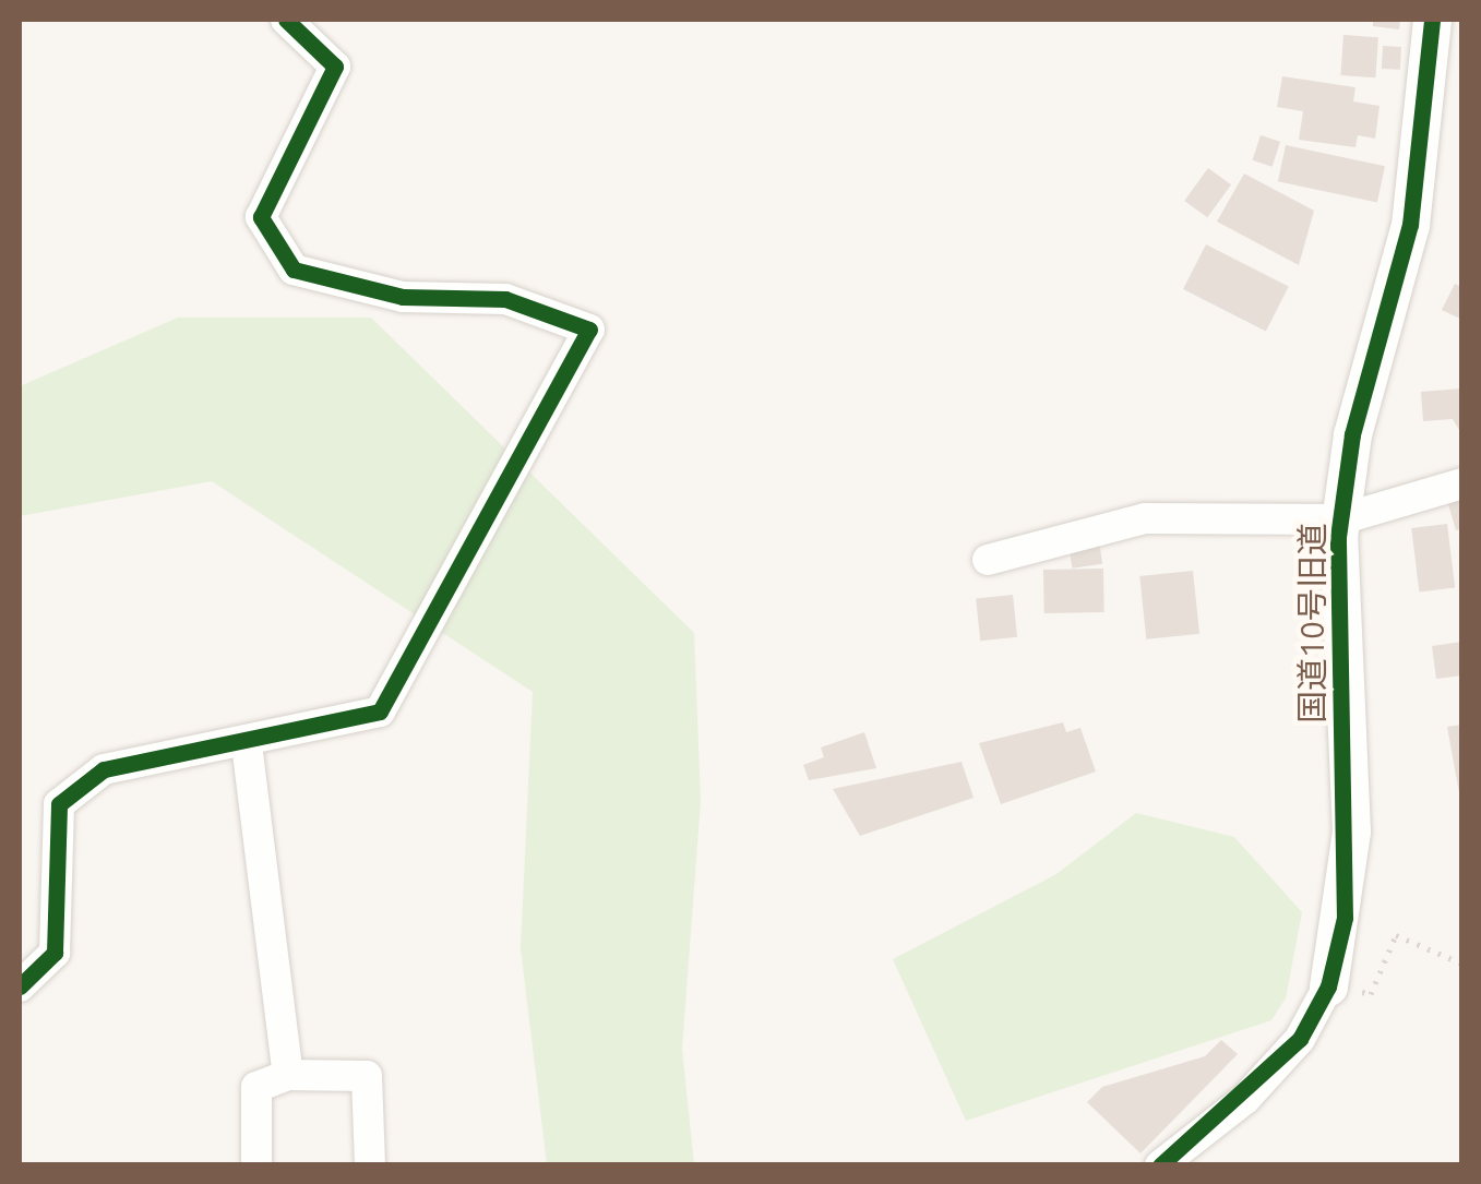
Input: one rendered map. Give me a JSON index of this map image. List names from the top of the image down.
{
  "streets": {
    "street": ["国道10号旧道"]
  }
}
